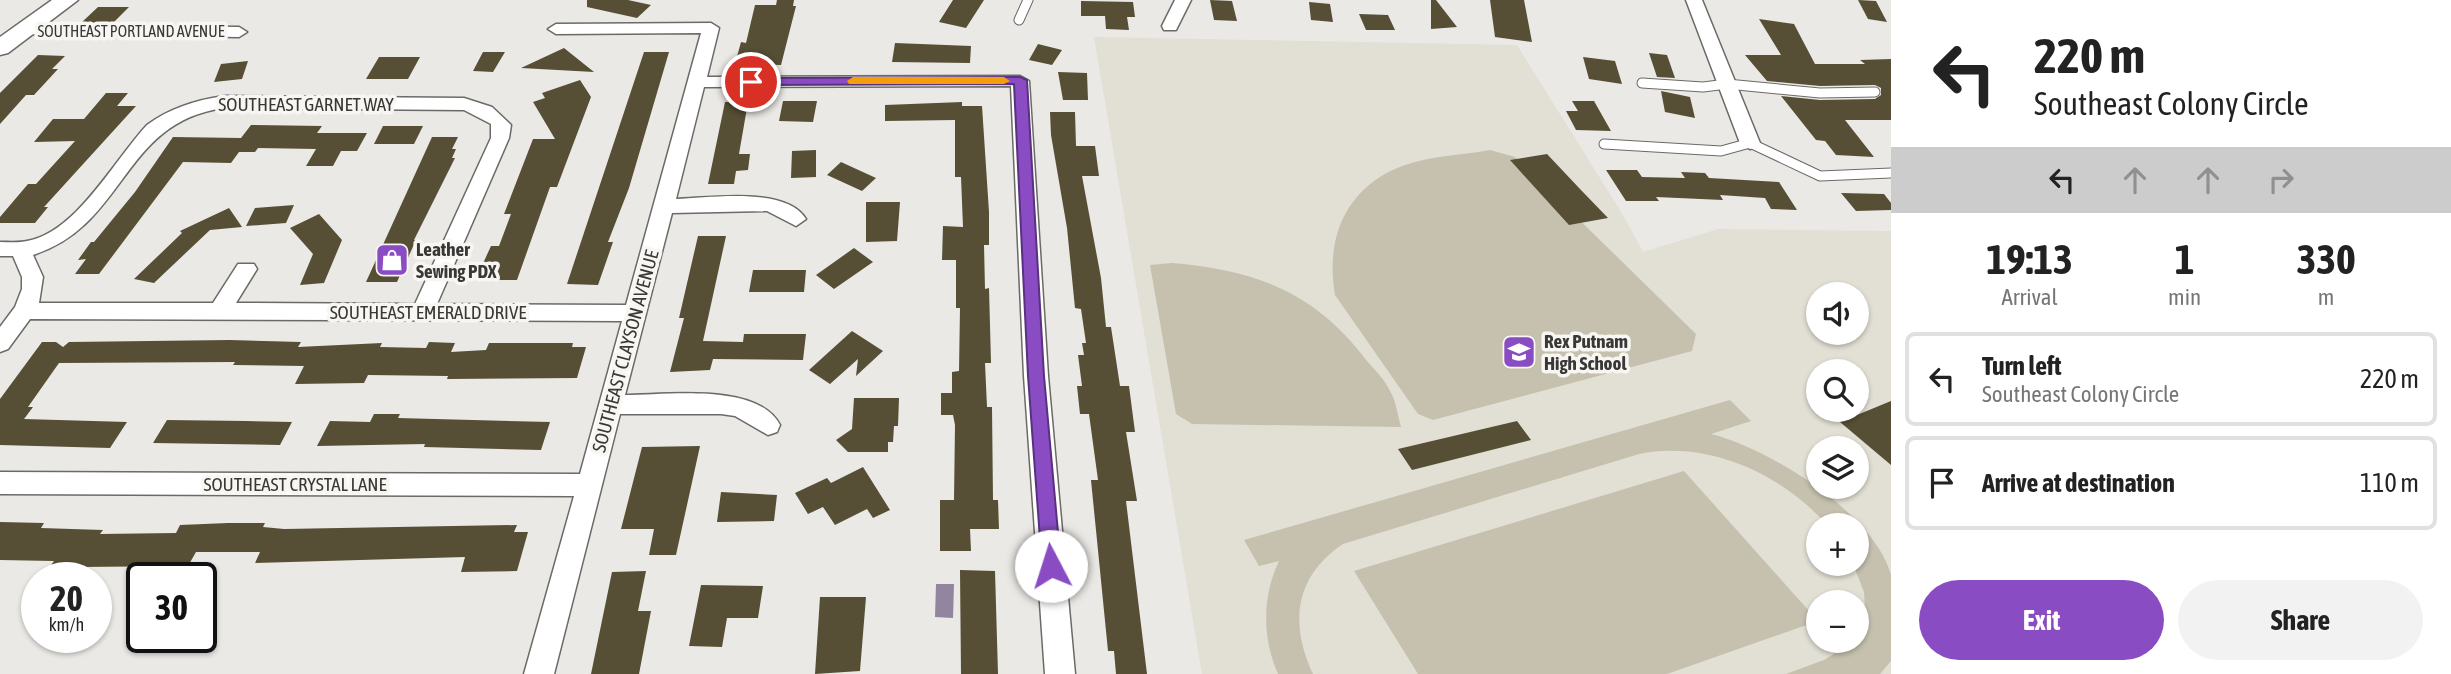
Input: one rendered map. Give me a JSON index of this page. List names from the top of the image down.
{
  "streets": {
    "street": [
      "SOUTHEAST PORTLAND AVENUE",
      "SOUTHEAST GARNET WAY",
      "SOUTHEAST EMERALD DRIVE",
      "SOUTHEAST CLAYSON AVENUE",
      "SOUTHEAST CRYSTAL LANE"
    ]
  },
  "crossings": [
    ["SOUTHEAST GARNET WAY", "SOUTHEAST EMERALD DRIVE"],
    ["SOUTHEAST EMERALD DRIVE", "SOUTHEAST CLAYSON AVENUE"],
    ["SOUTHEAST CLAYSON AVENUE", "SOUTHEAST CRYSTAL LANE"]
  ],
  "places": {
    "shop": ["Leather Sewing PDX"],
    "school or university": ["Rex Putnam High School"]
  },
  "page": {
    "turn": ["220 m", "Southeast Colony Circle"],
    "eta": [
      "19:13",
      "Arrival",
      "1",
      "min",
      "330",
      "m"
    ],
    "map_buttons": ["+", "−"],
    "list": [
      {
        "name": "Turn left",
        "note": "Southeast Colony Circle",
        "value": "220 m"
      },
      {
        "name": "Arrive at destination",
        "value": "110 m"
      }
    ],
    "speed": "20 km/h",
    "limit": "30",
    "buttons": ["Exit", "Share"]
  }
}
